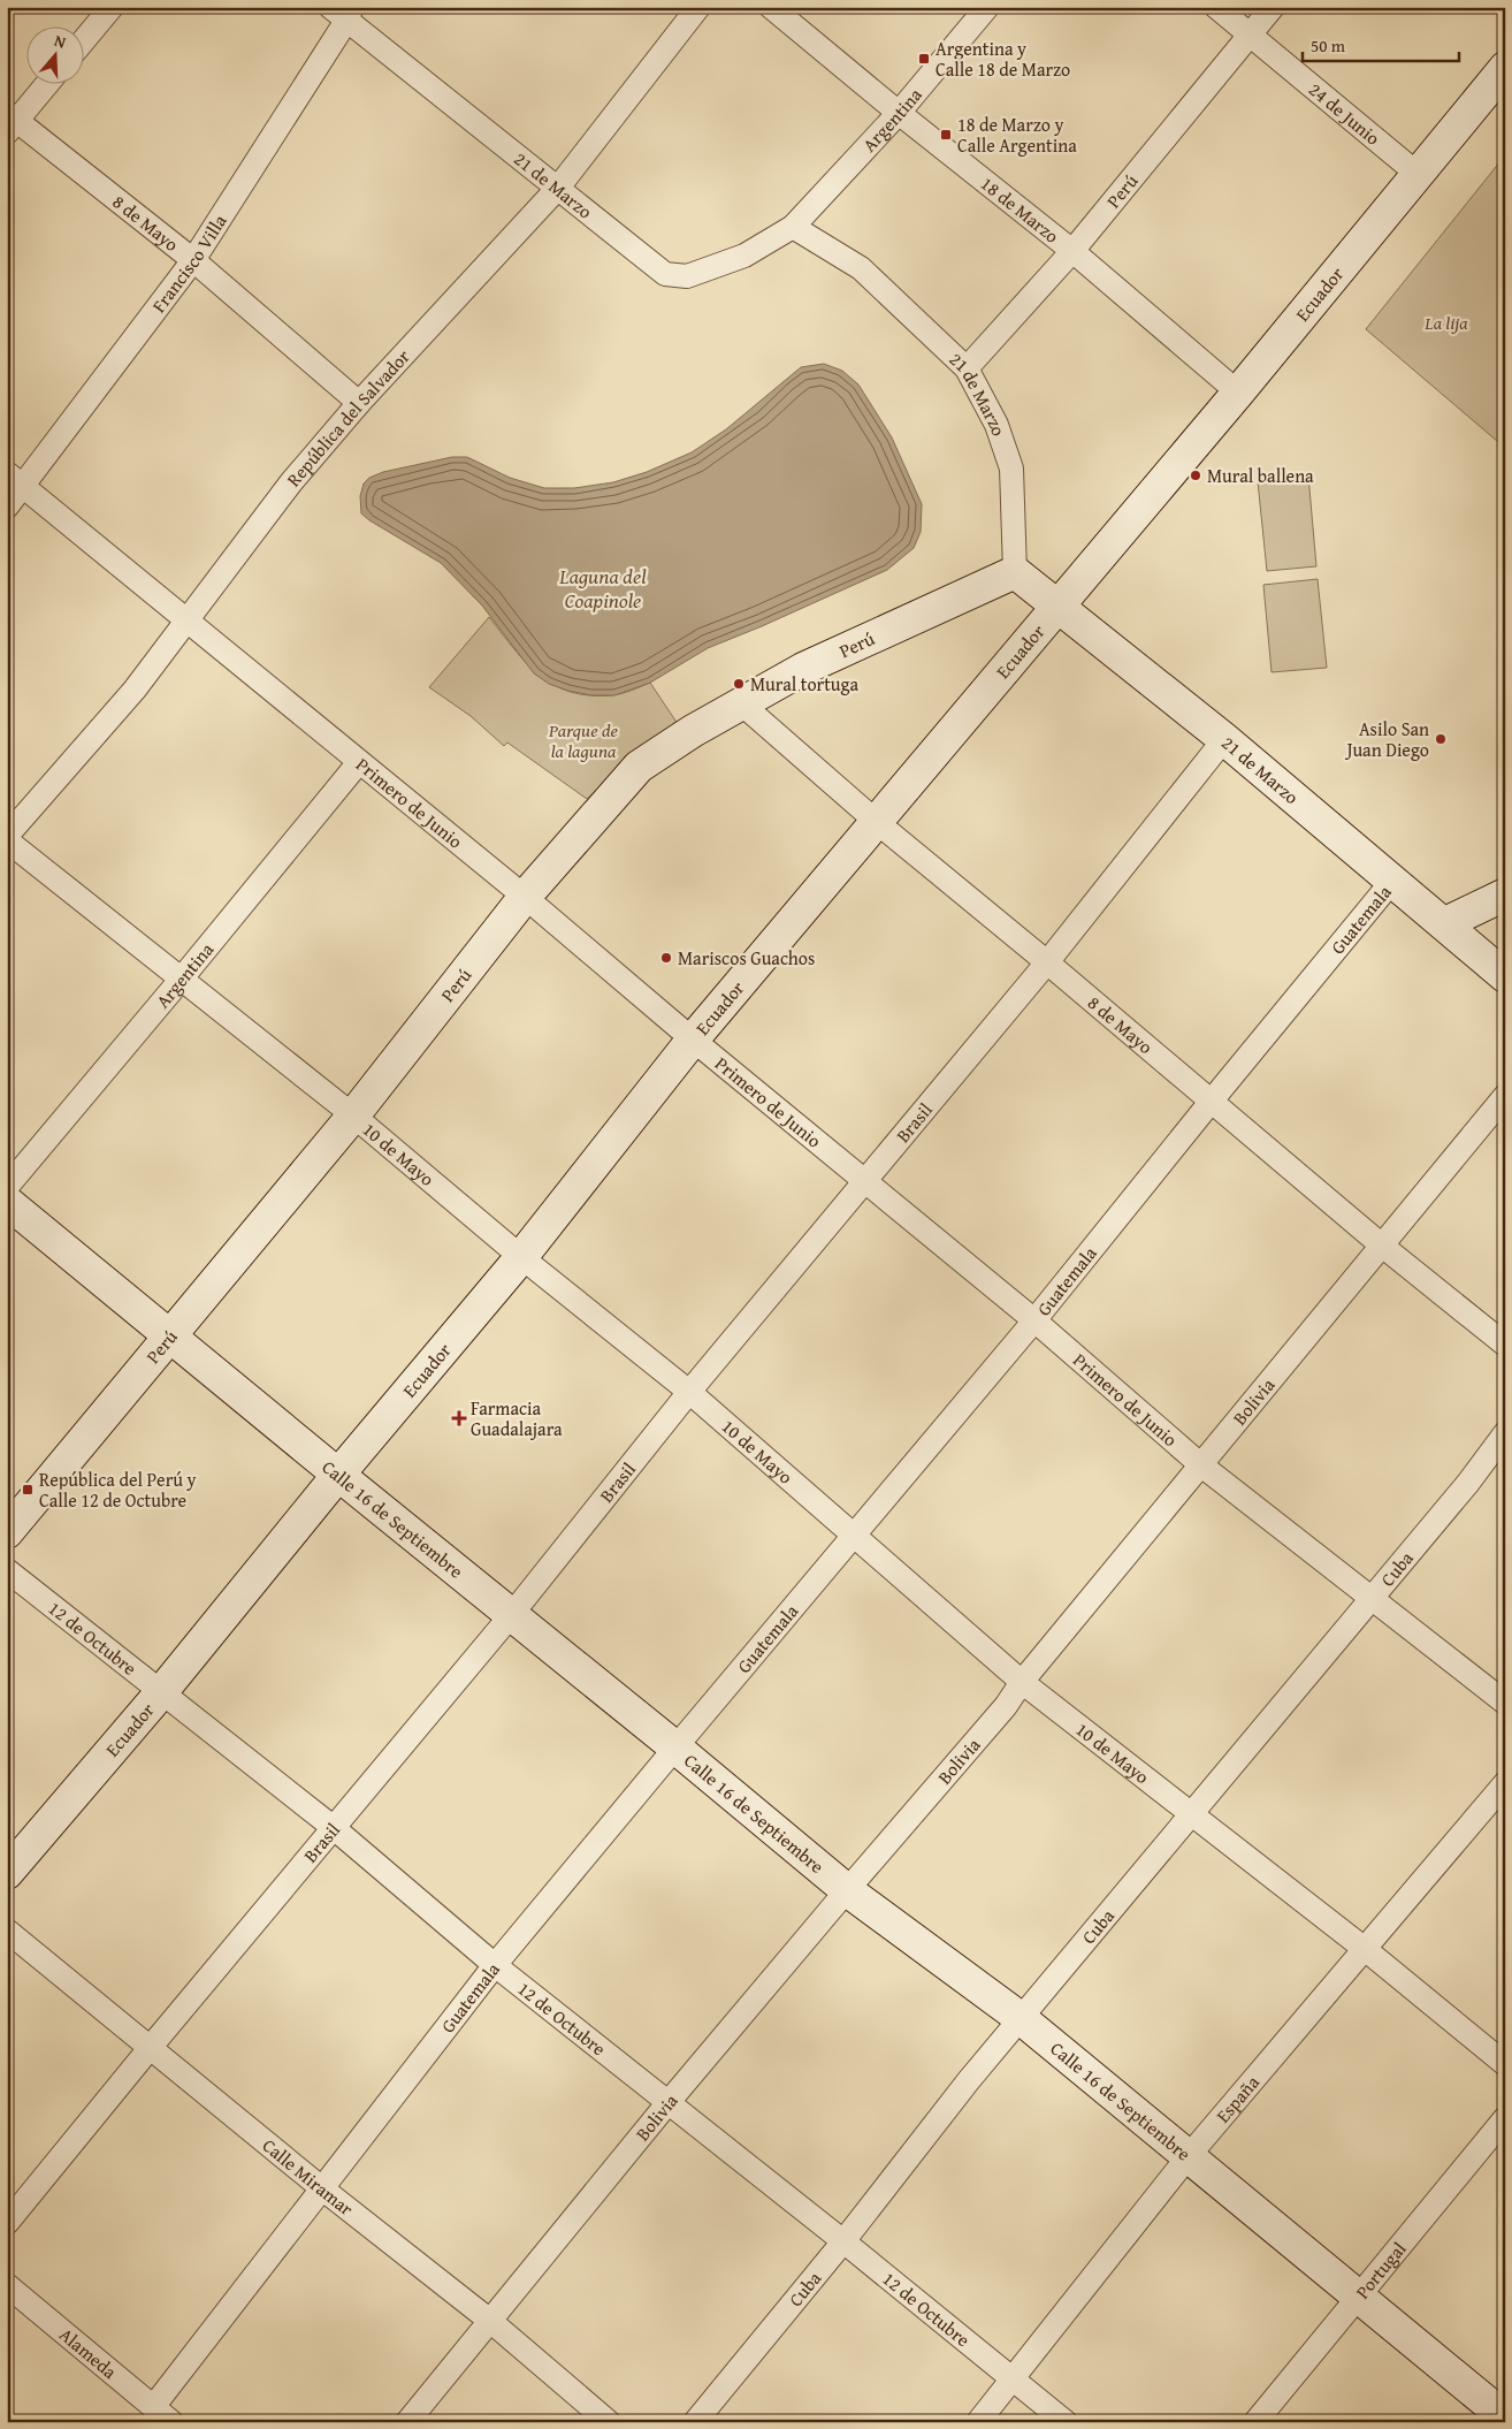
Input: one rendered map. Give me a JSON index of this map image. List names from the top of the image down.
{
  "streets": {
    "street": [
      "24 de Junio",
      "Argentina",
      "21 de Marzo",
      "Perú",
      "18 de Marzo",
      "8 de Mayo",
      "Francisco Villa",
      "Ecuador",
      "República del Salvador",
      "Primero de Junio",
      "Guatemala",
      "Brasil",
      "10 de Mayo",
      "Bolivia",
      "Calle 16 de Septiembre",
      "Cuba",
      "12 de Octubre",
      "España",
      "Calle Miramar",
      "Portugal",
      "Alameda"
    ]
  },
  "crossings": [
    ["24 de Junio", "Perú"],
    ["24 de Junio", "Ecuador"],
    ["Argentina", "21 de Marzo"],
    ["Argentina", "18 de Marzo"],
    ["Argentina", "Primero de Junio"],
    ["Argentina", "10 de Mayo"],
    ["21 de Marzo", "Perú"],
    ["21 de Marzo", "Francisco Villa"],
    ["21 de Marzo", "Ecuador"],
    ["21 de Marzo", "República del Salvador"],
    ["21 de Marzo", "Guatemala"],
    ["21 de Marzo", "Brasil"],
    ["Perú", "18 de Marzo"],
    ["Perú", "8 de Mayo"],
    ["Perú", "Primero de Junio"],
    ["Perú", "10 de Mayo"],
    ["Perú", "Calle 16 de Septiembre"],
    ["18 de Marzo", "Ecuador"],
    ["8 de Mayo", "Francisco Villa"],
    ["8 de Mayo", "Ecuador"],
    ["8 de Mayo", "República del Salvador"],
    ["8 de Mayo", "Guatemala"],
    ["8 de Mayo", "Brasil"],
    ["8 de Mayo", "Bolivia"],
    ["Francisco Villa", "Primero de Junio"],
    ["Ecuador", "Primero de Junio"],
    ["Ecuador", "10 de Mayo"],
    ["Ecuador", "Calle 16 de Septiembre"],
    ["Ecuador", "12 de Octubre"],
    ["República del Salvador", "Primero de Junio"],
    ["Primero de Junio", "Guatemala"],
    ["Primero de Junio", "Brasil"],
    ["Primero de Junio", "Bolivia"],
    ["Primero de Junio", "Cuba"],
    ["Guatemala", "10 de Mayo"],
    ["Guatemala", "Calle 16 de Septiembre"],
    ["Guatemala", "12 de Octubre"],
    ["Guatemala", "Calle Miramar"],
    ["Guatemala", "Alameda"],
    ["Brasil", "10 de Mayo"],
    ["Brasil", "Calle 16 de Septiembre"],
    ["Brasil", "12 de Octubre"],
    ["Brasil", "Calle Miramar"],
    ["10 de Mayo", "Bolivia"],
    ["10 de Mayo", "Cuba"],
    ["10 de Mayo", "España"],
    ["Bolivia", "Calle 16 de Septiembre"],
    ["Bolivia", "12 de Octubre"],
    ["Bolivia", "Calle Miramar"],
    ["Calle 16 de Septiembre", "Cuba"],
    ["Calle 16 de Septiembre", "España"],
    ["Calle 16 de Septiembre", "Portugal"],
    ["Cuba", "12 de Octubre"],
    ["12 de Octubre", "España"]
  ],
  "water": ["Laguna del Coapinole"],
  "parks": ["La lija", "Parque de la laguna"],
  "places": {
    "transit": ["Argentina y Calle 18 de Marzo", "18 de Marzo y Calle Argentina", "República del Perú y Calle 12 de Octubre"],
    "other": [
      "Mural ballena",
      "Mural tortuga",
      "Asilo San Juan Diego",
      "Mariscos Guachos"
    ],
    "health": ["Farmacia Guadalajara"]
  },
  "scale_bar": "50 m",
  "north": "top"
}
